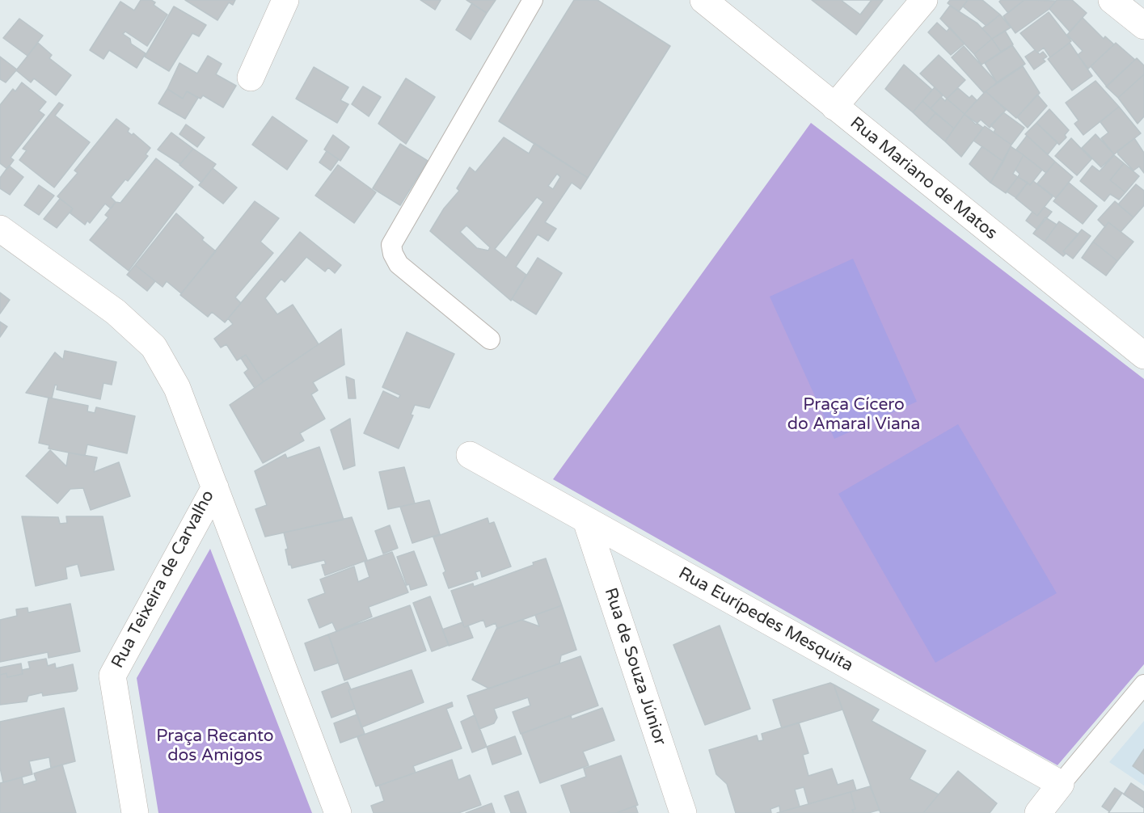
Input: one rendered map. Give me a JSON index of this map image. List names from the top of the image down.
{
  "streets": {
    "street": [
      "Rua Mariano de Matos",
      "Rua Teixeira de Carvalho",
      "Rua Eurípedes Mesquita",
      "Rua de Souza Júnior"
    ]
  },
  "crossings": [
    ["Rua Eurípedes Mesquita", "Rua de Souza Júnior"]
  ],
  "parks": ["Praça Cícero do Amaral Viana", "Praça Recanto dos Amigos"]
}
